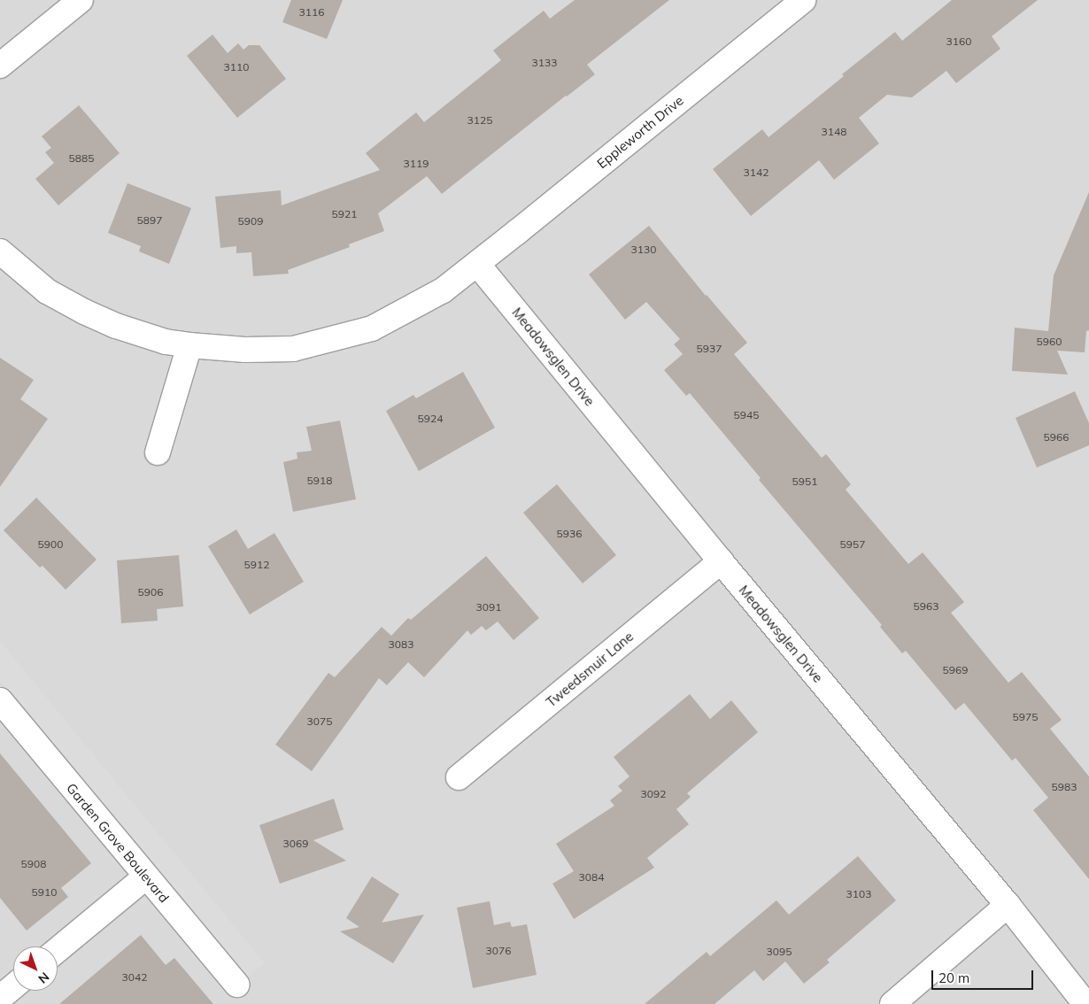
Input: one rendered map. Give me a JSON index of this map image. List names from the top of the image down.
{
  "streets": {
    "street": [
      "Eppleworth Drive",
      "Meadowsglen Drive",
      "Tweedsmuir Lane",
      "Garden Grove Boulevard"
    ]
  },
  "crossings": [
    ["Eppleworth Drive", "Meadowsglen Drive"],
    ["Meadowsglen Drive", "Tweedsmuir Lane"]
  ],
  "house_numbers": [
    "3116",
    "3160",
    "3133",
    "3110",
    "3125",
    "3148",
    "5885",
    "3119",
    "3142",
    "5921",
    "5897",
    "5909",
    "3130",
    "5960",
    "5937",
    "5945",
    "5924",
    "5966",
    "5918",
    "5951",
    "5936",
    "5900",
    "5957",
    "5912",
    "5906",
    "5963",
    "3091",
    "3083",
    "5969",
    "5975",
    "3075",
    "5983",
    "3092",
    "3069",
    "5908",
    "3084",
    "5910",
    "3103",
    "3076",
    "3095",
    "3042"
  ],
  "scale_bar": "20 m",
  "north": "bottom right"
}
